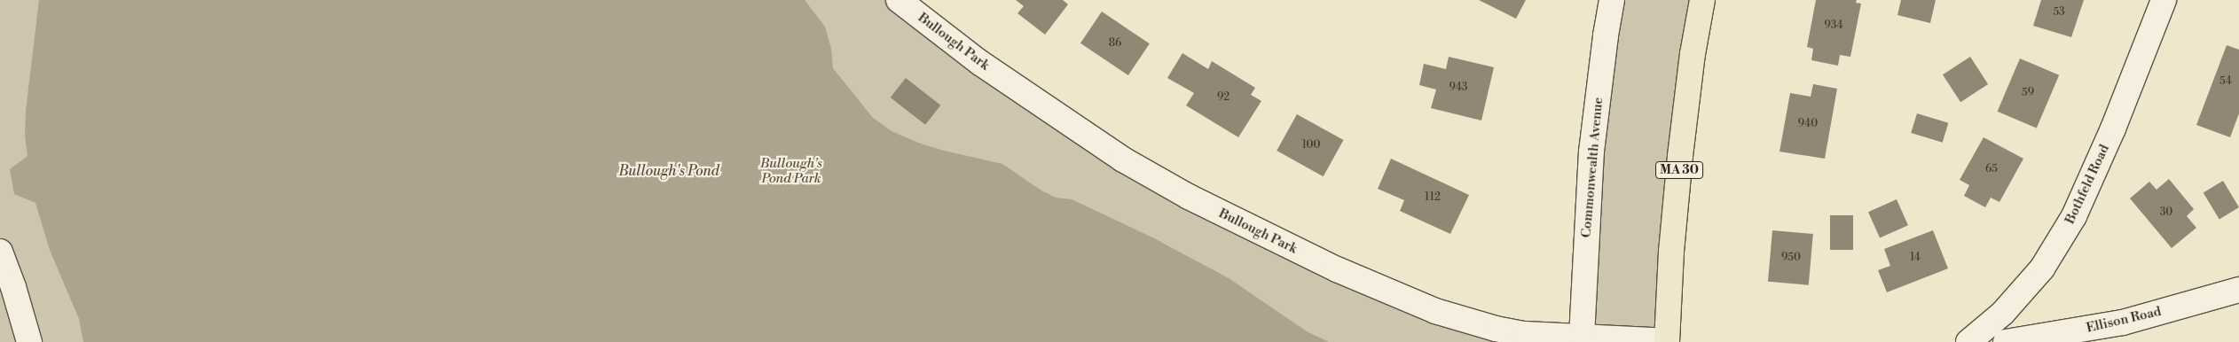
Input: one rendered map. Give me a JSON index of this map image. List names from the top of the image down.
{
  "streets": {
    "main road": ["MA 30"],
    "street": [
      "Bullough Park",
      "Commonwealth Avenue",
      "Bothfeld Road",
      "Ellison Road"
    ]
  },
  "crossings": [
    ["Bullough Park", "Commonwealth Avenue"],
    ["Bullough Park", "MA 30"]
  ],
  "water": ["Bullough's Pond"],
  "parks": ["Bullough's Pond Park"],
  "house_numbers": [
    "53",
    "934",
    "86",
    "54",
    "943",
    "59",
    "92",
    "940",
    "100",
    "65",
    "112",
    "30",
    "950",
    "14"
  ]
}
